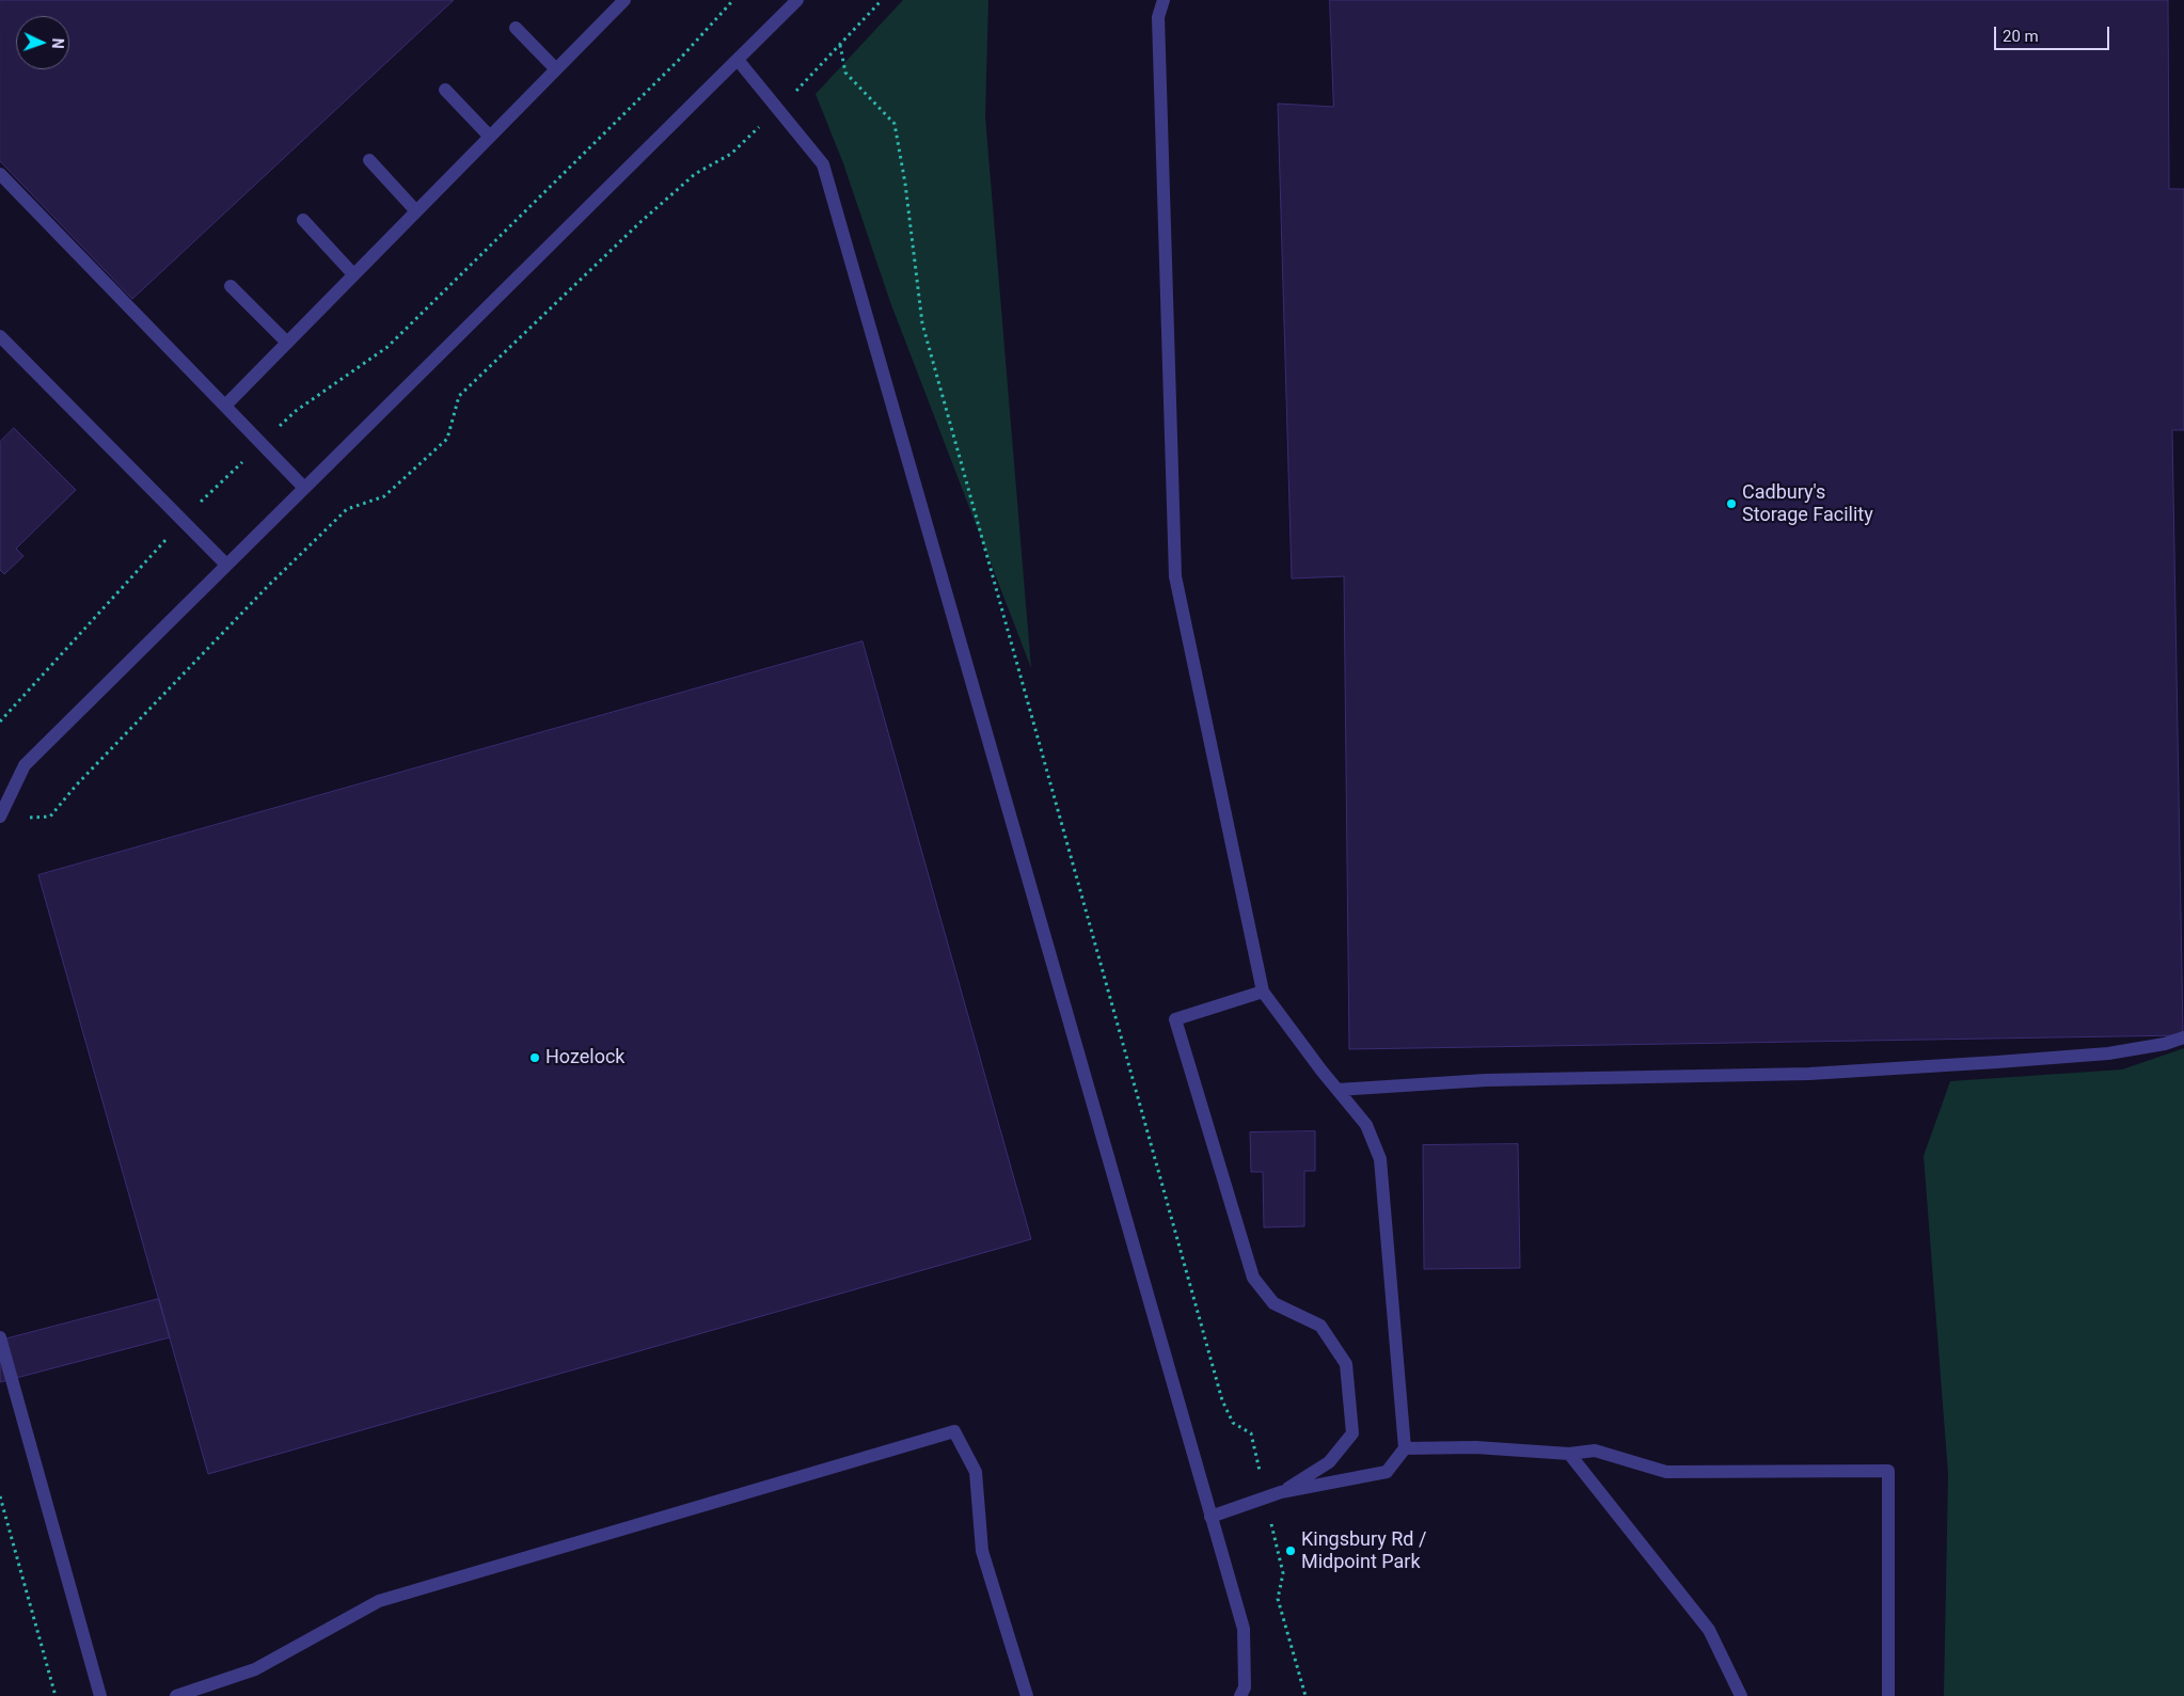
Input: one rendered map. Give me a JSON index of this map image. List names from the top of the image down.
{
  "places": ["Cadbury's Storage Facility", "Hozelock", "Kingsbury Rd / Midpoint Park"],
  "scale_bar": "20 m",
  "north": "right"
}
